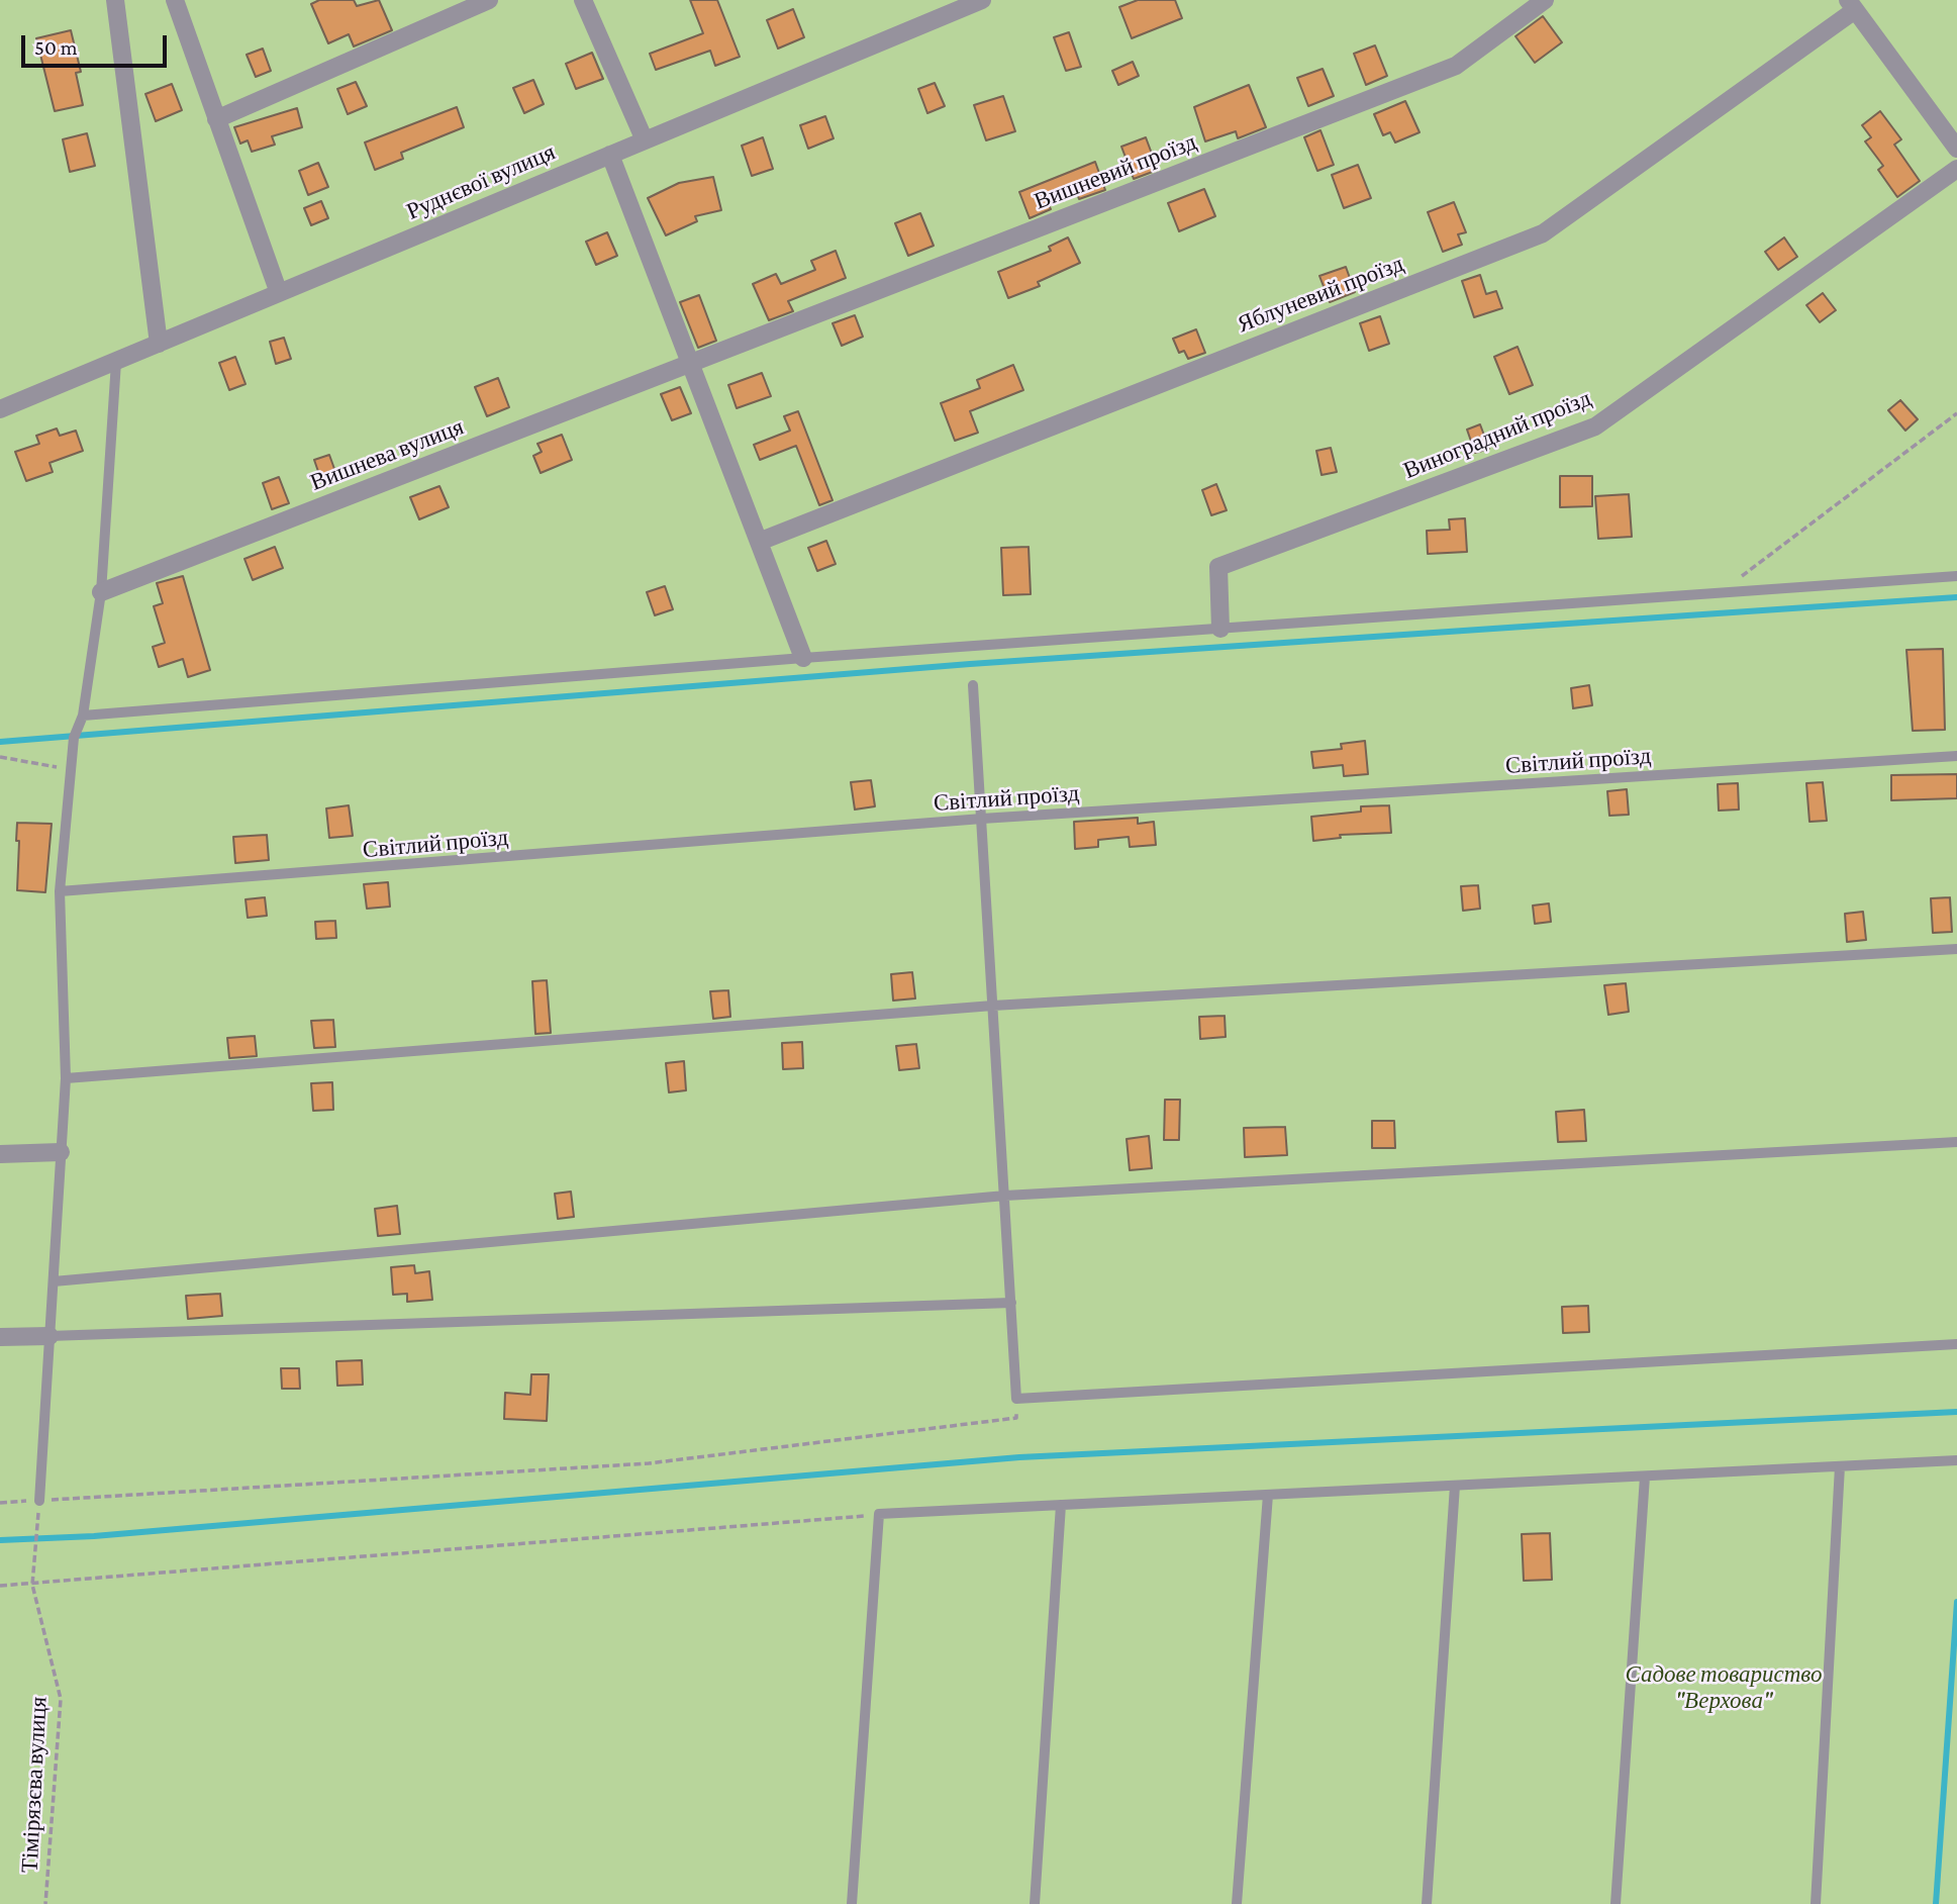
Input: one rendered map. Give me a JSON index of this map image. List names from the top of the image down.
{
  "streets": {
    "street": [
      "Вишневий проїзд",
      "Руднєвої вулиця",
      "Яблуневий проїзд",
      "Виноградний проїзд",
      "Вишнева вулиця"
    ],
    "lane": ["Світлий проїзд"],
    "path": ["Тімірязєва вулиця"]
  },
  "crossings": [
    ["Вишневий проїзд", "Вишнева вулиця"]
  ],
  "parks": ["Садове товариство \"Верхова\""],
  "scale_bar": "50 m"
}
